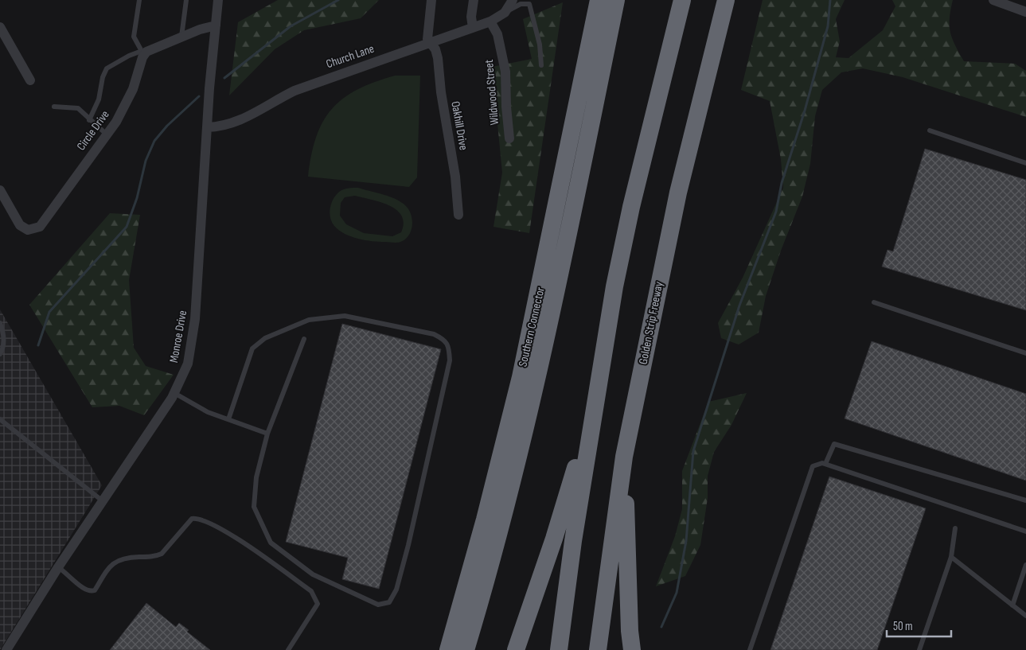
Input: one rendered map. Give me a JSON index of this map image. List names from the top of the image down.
{
  "streets": {
    "highway": ["Golden Strip Freeway", "Southern Connector"],
    "street": [
      "Church Lane",
      "Wildwood Street",
      "Oakhill Drive",
      "Circle Drive",
      "Monroe Drive"
    ]
  },
  "crossings": [
    ["Church Lane", "Wildwood Street"],
    ["Church Lane", "Oakhill Drive"],
    ["Church Lane", "Monroe Drive"]
  ],
  "scale_bar": "50 m"
}
